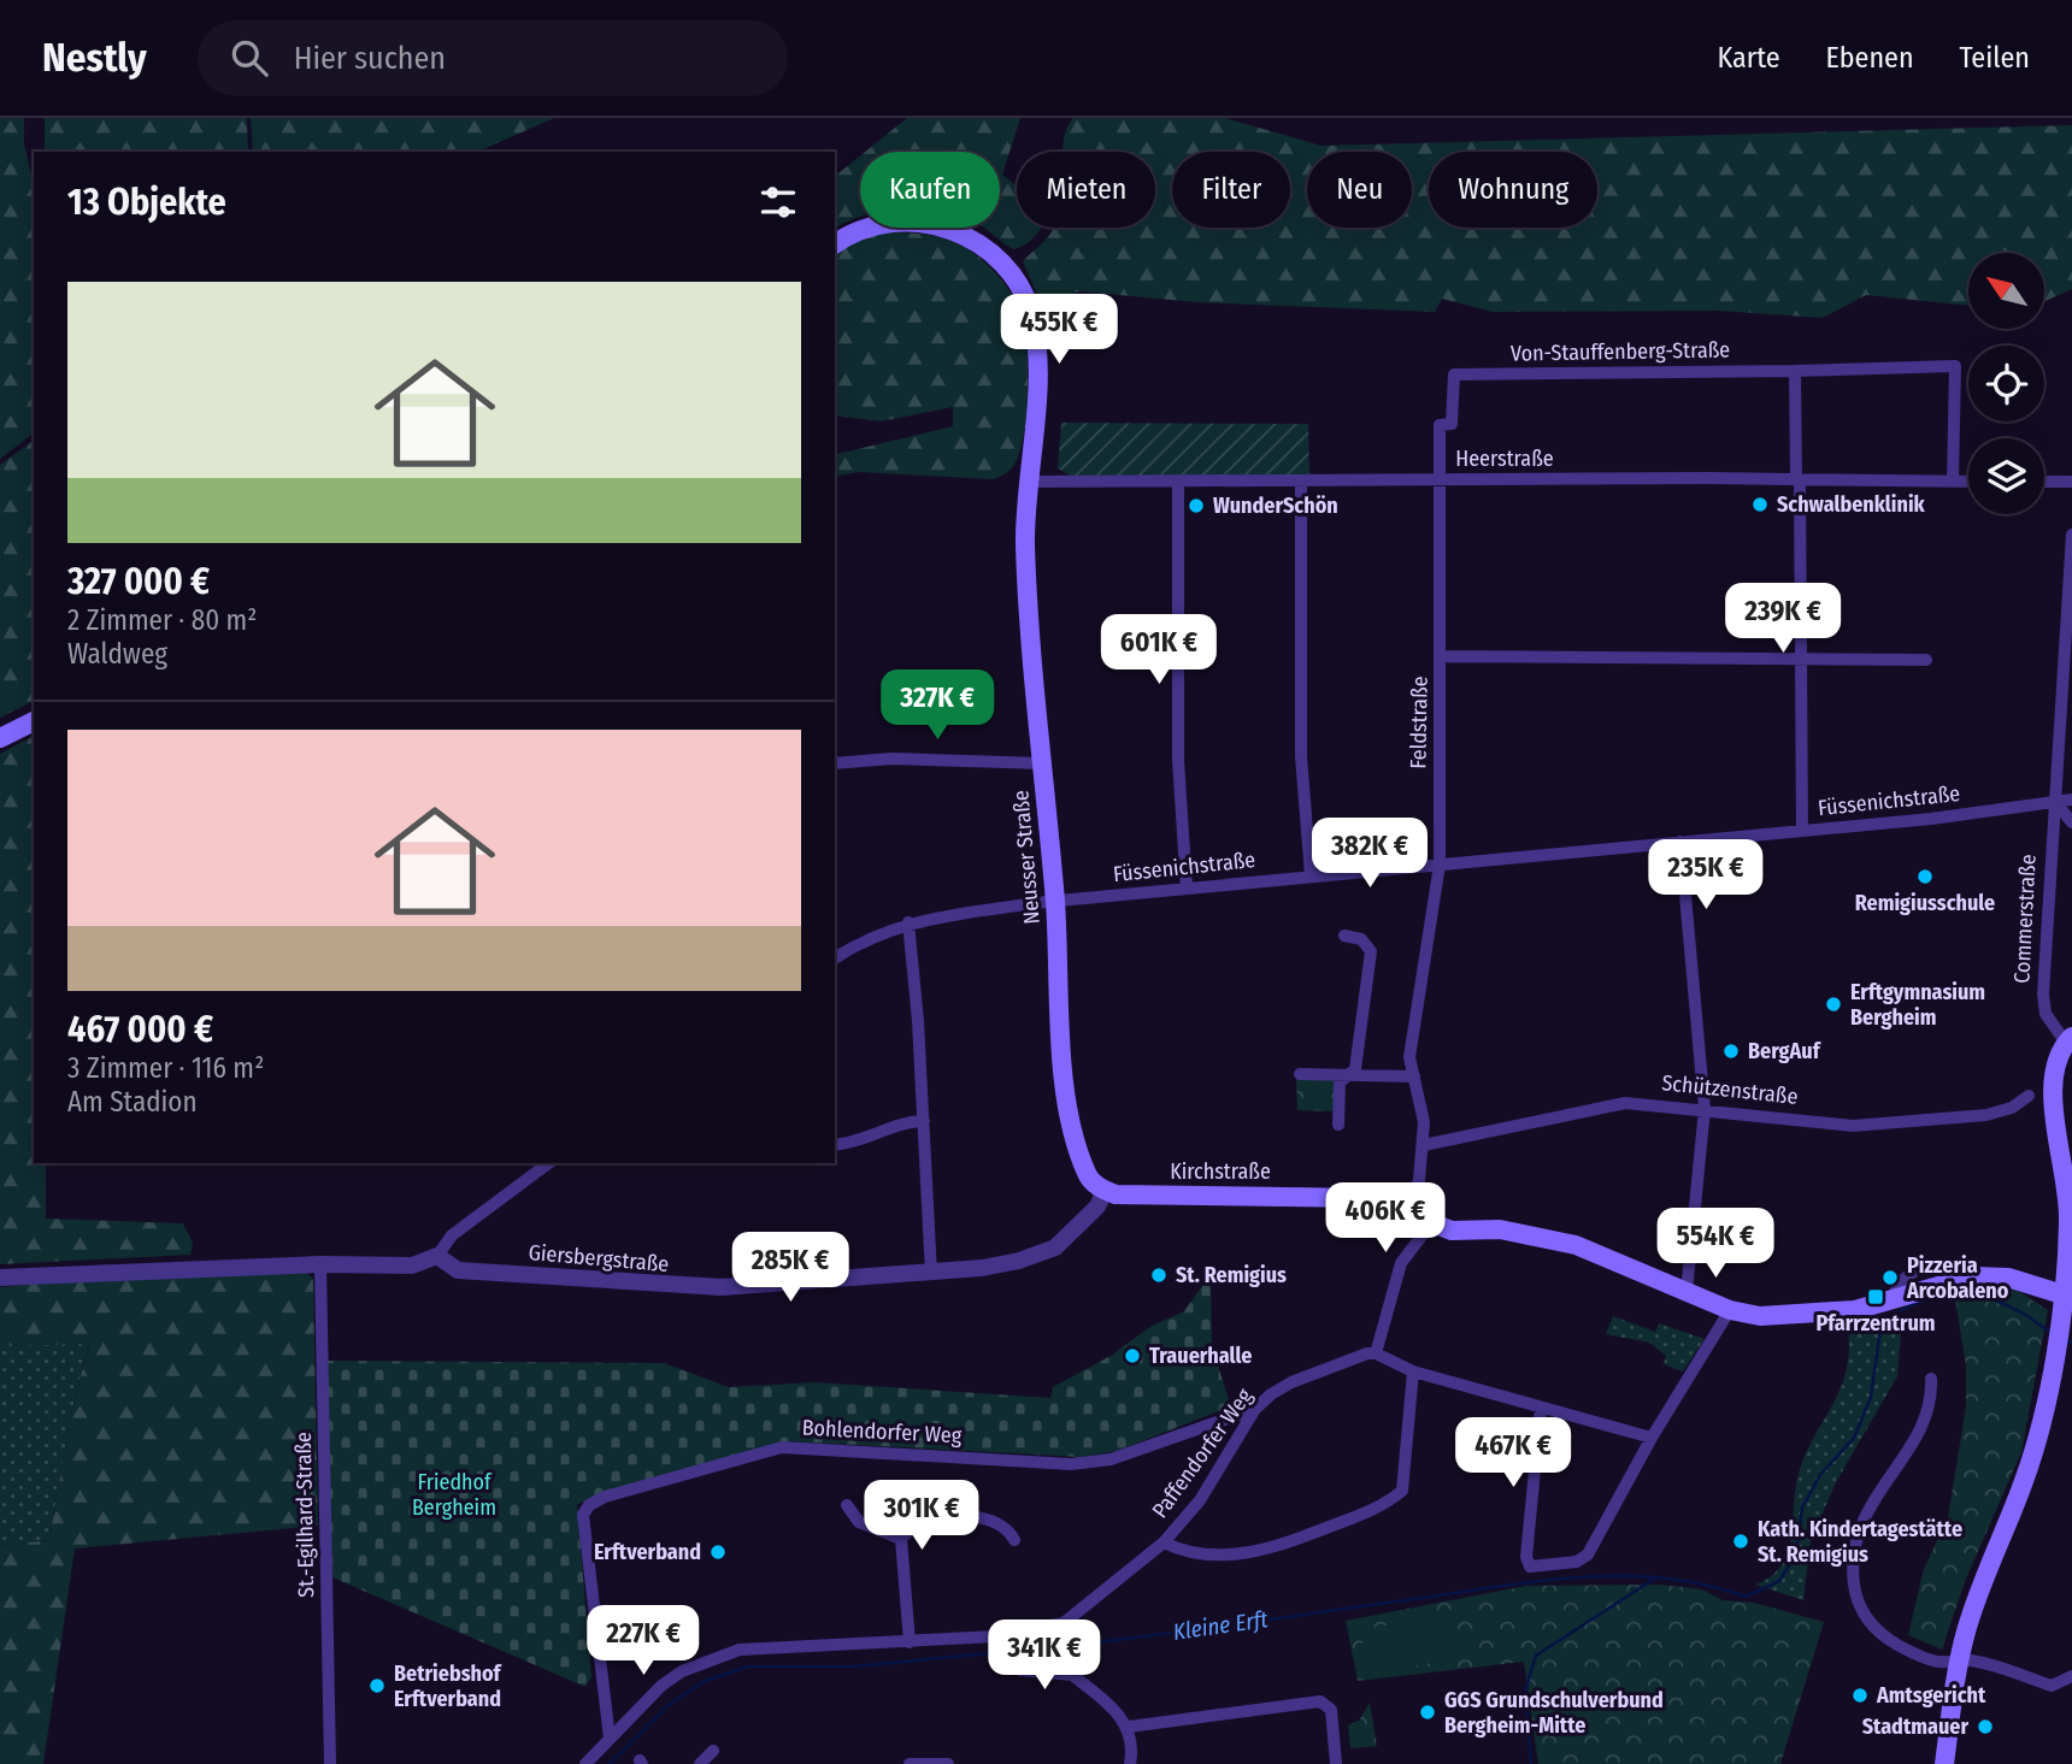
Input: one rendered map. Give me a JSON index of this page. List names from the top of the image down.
{
  "streets": {
    "main road": ["Neusser Straße", "Commerstraße", "Kirchstraße"],
    "street": [
      "Von-Stauffenberg-Straße",
      "Heerstraße",
      "Feldstraße",
      "Füssenichstraße",
      "Schützenstraße",
      "Giersbergstraße",
      "Bohlendorfer Weg",
      "Paffendorfer Weg",
      "St.-Egilhard-Straße"
    ]
  },
  "crossings": [
    ["Von-Stauffenberg-Straße", "Heerstraße"],
    ["Von-Stauffenberg-Straße", "Feldstraße"],
    ["Heerstraße", "Feldstraße"],
    ["Heerstraße", "Neusser Straße"],
    ["Feldstraße", "Füssenichstraße"],
    ["Feldstraße", "Schützenstraße"],
    ["Feldstraße", "Kirchstraße"],
    ["Füssenichstraße", "Neusser Straße"],
    ["Füssenichstraße", "Commerstraße"],
    ["Neusser Straße", "Kirchstraße"],
    ["Neusser Straße", "Giersbergstraße"],
    ["Commerstraße", "Kirchstraße"],
    ["Kirchstraße", "Giersbergstraße"],
    ["Bohlendorfer Weg", "Paffendorfer Weg"]
  ],
  "water": ["Kleine Erft"],
  "parks": ["Friedhof Bergheim"],
  "places": {
    "other": [
      "Schwalbenklinik",
      "WunderSchön",
      "Remigiusschule",
      "Erftgymnasium Bergheim",
      "BergAuf",
      "St. Remigius",
      "Pizzeria Arcobaleno",
      "Trauerhalle",
      "Kath. Kindertagestätte St. Remigius",
      "Erftverband",
      "Betriebshof Erftverband",
      "Amtsgericht",
      "GGS Grundschulverbund Bergheim-Mitte",
      "Stadtmauer"
    ],
    "transit": ["Pfarrzentrum"]
  },
  "north": "top left",
  "page": {
    "header": "Nestly",
    "search": "Hier suchen",
    "nav": ["Karte", "Ebenen", "Teilen"],
    "chip": [
      "Kaufen",
      "Mieten",
      "Filter",
      "Neu",
      "Wohnung"
    ],
    "heading": "13 Objekte",
    "list": [
      {
        "name": "327 000 €",
        "note": "2 Zimmer · 80 m² · Waldweg"
      },
      {
        "name": "467 000 €",
        "note": "3 Zimmer · 116 m² · Am Stadion"
      }
    ],
    "price": [
      "455K €",
      "239K €",
      "601K €",
      "327K €",
      "382K €",
      "235K €",
      "406K €",
      "554K €",
      "285K €",
      "467K €",
      "301K €",
      "227K €",
      "341K €"
    ]
  }
}
